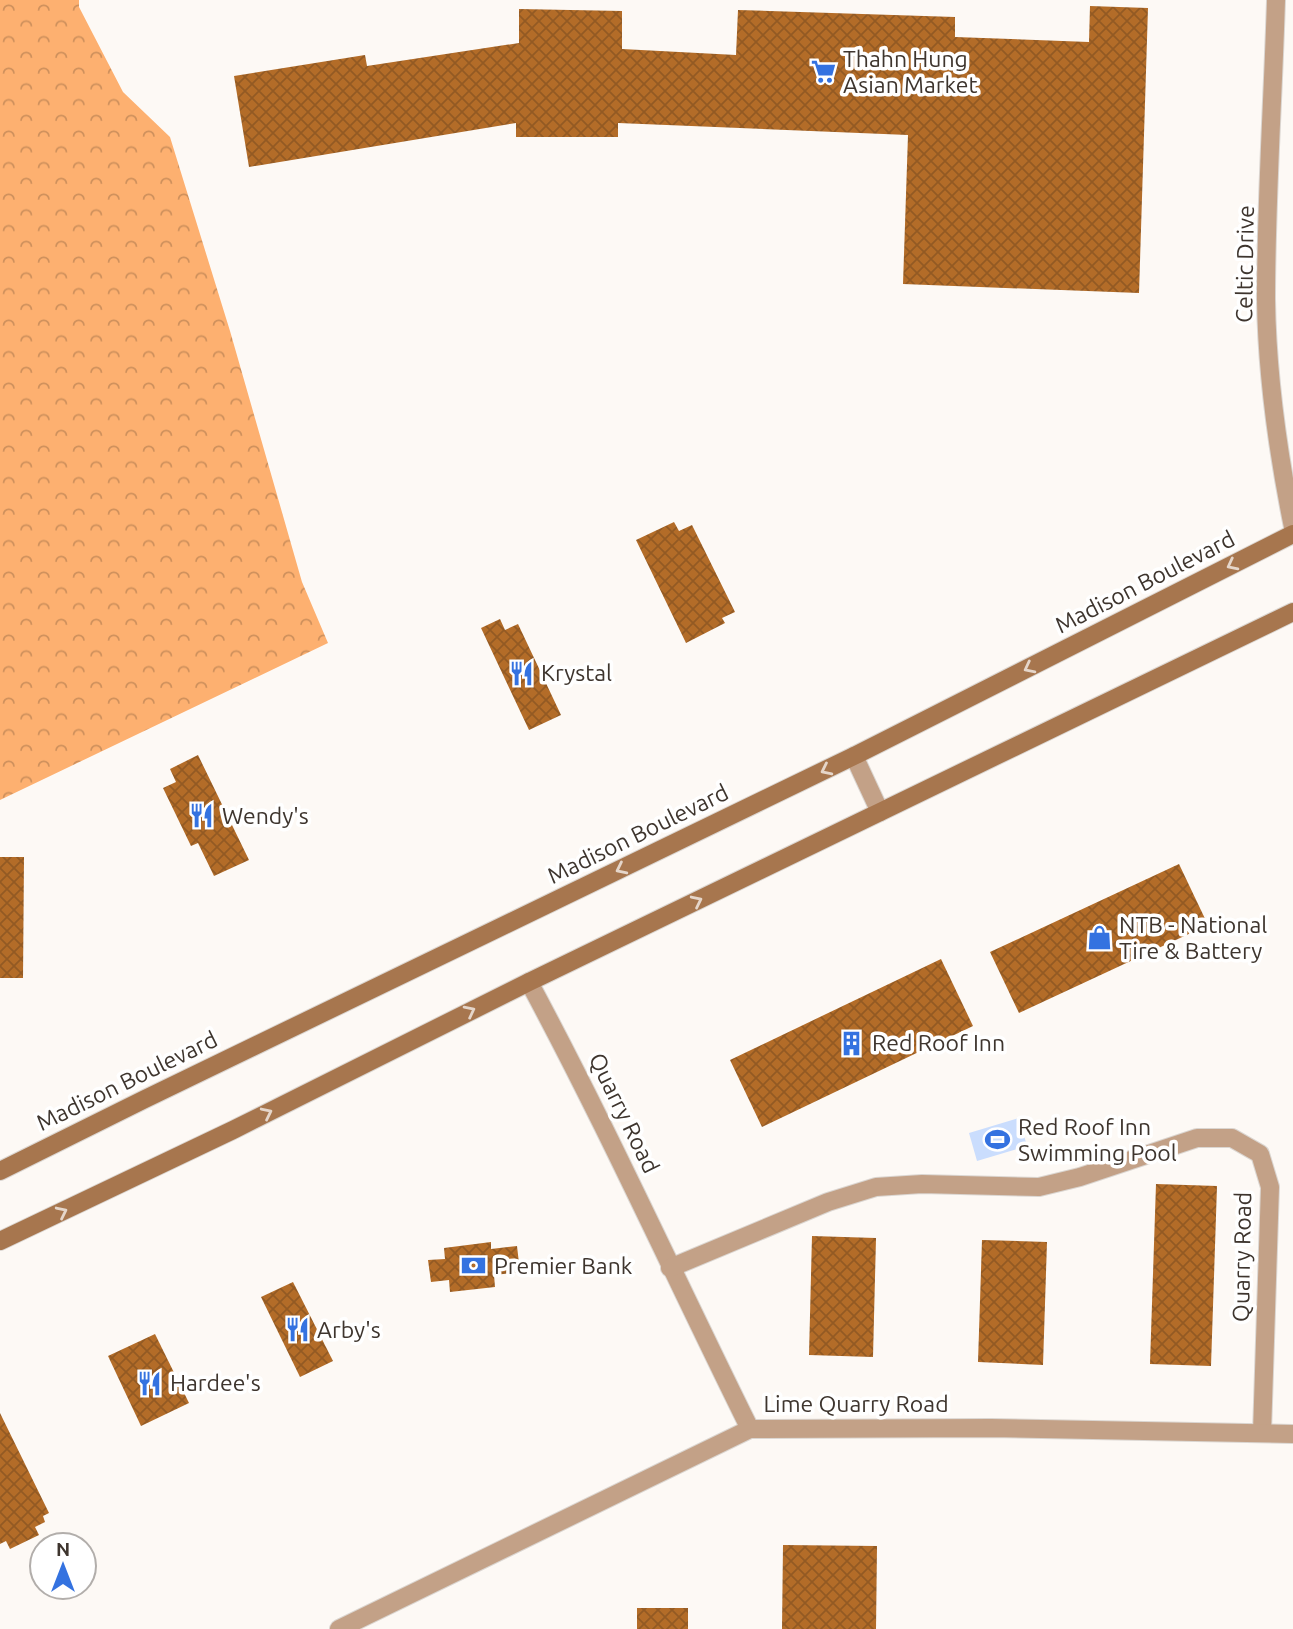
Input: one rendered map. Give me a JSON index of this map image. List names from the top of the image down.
{
  "streets": {
    "main road": ["Madison Boulevard"],
    "street": ["Celtic Drive", "Quarry Road", "Lime Quarry Road"]
  },
  "crossings": [
    ["Quarry Road", "Lime Quarry Road"]
  ],
  "places": {
    "supermarket": ["Thahn Hung Asian Market"],
    "restaurant": [
      "Krystal",
      "Wendy's",
      "Arby's",
      "Hardee's"
    ],
    "shop": ["NTB - National Tire & Battery"],
    "building": ["Red Roof Inn"],
    "sports": ["Red Roof Inn Swimming Pool"],
    "bank": ["Premier Bank"]
  },
  "north": "top"
}
